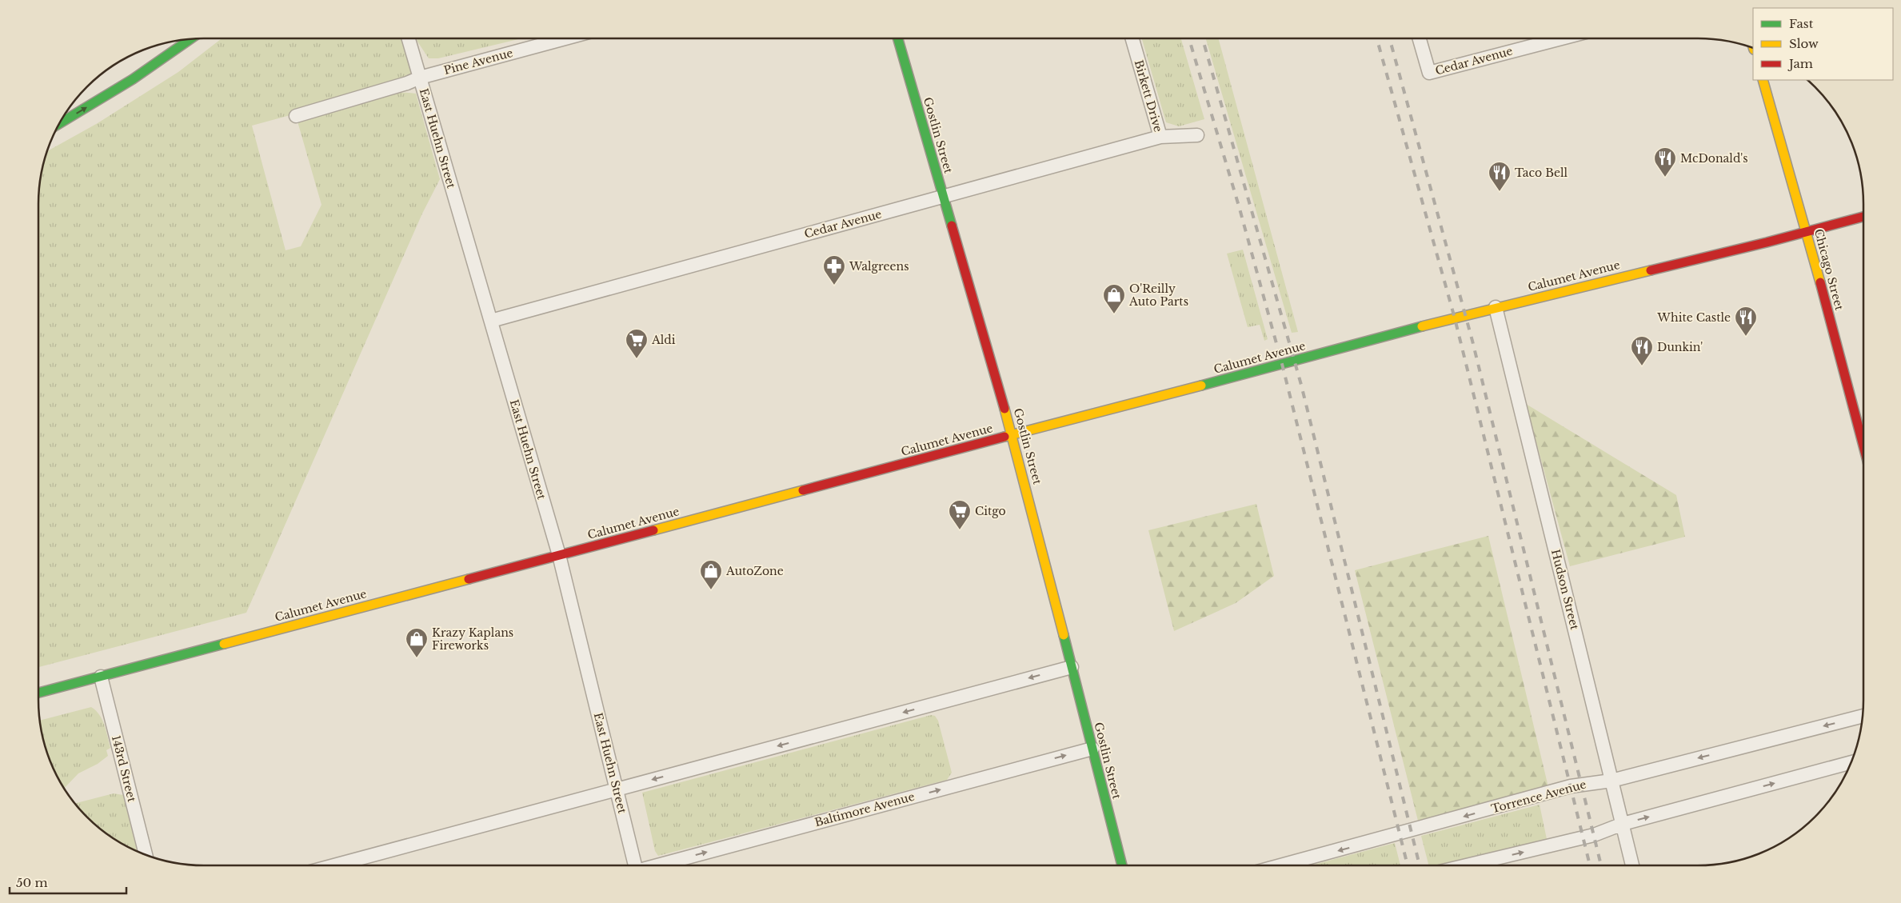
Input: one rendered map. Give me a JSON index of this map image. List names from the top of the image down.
{
  "streets": {
    "main road": ["Gostlin Street", "Chicago Street", "Calumet Avenue"],
    "street": [
      "Cedar Avenue",
      "Pine Avenue",
      "Birkett Drive",
      "East Huehn Street",
      "Hudson Street",
      "143rd Street",
      "Torrence Avenue",
      "Baltimore Avenue"
    ]
  },
  "crossings": [
    ["Cedar Avenue", "Birkett Drive"],
    ["Cedar Avenue", "Gostlin Street"],
    ["Cedar Avenue", "East Huehn Street"],
    ["Pine Avenue", "East Huehn Street"],
    ["Gostlin Street", "Calumet Avenue"],
    ["Gostlin Street", "Baltimore Avenue"],
    ["East Huehn Street", "Calumet Avenue"],
    ["Chicago Street", "Calumet Avenue"],
    ["Calumet Avenue", "Hudson Street"],
    ["Calumet Avenue", "143rd Street"],
    ["Hudson Street", "Torrence Avenue"]
  ],
  "places": {
    "restaurant": [
      "McDonald's",
      "Taco Bell",
      "White Castle",
      "Dunkin'"
    ],
    "pharmacy": ["Walgreens"],
    "shop": ["O'Reilly Auto Parts", "AutoZone", "Krazy Kaplans Fireworks"],
    "supermarket": ["Aldi", "Citgo"]
  },
  "legend": ["Fast", "Slow", "Jam"],
  "scale_bar": "50 m"
}
